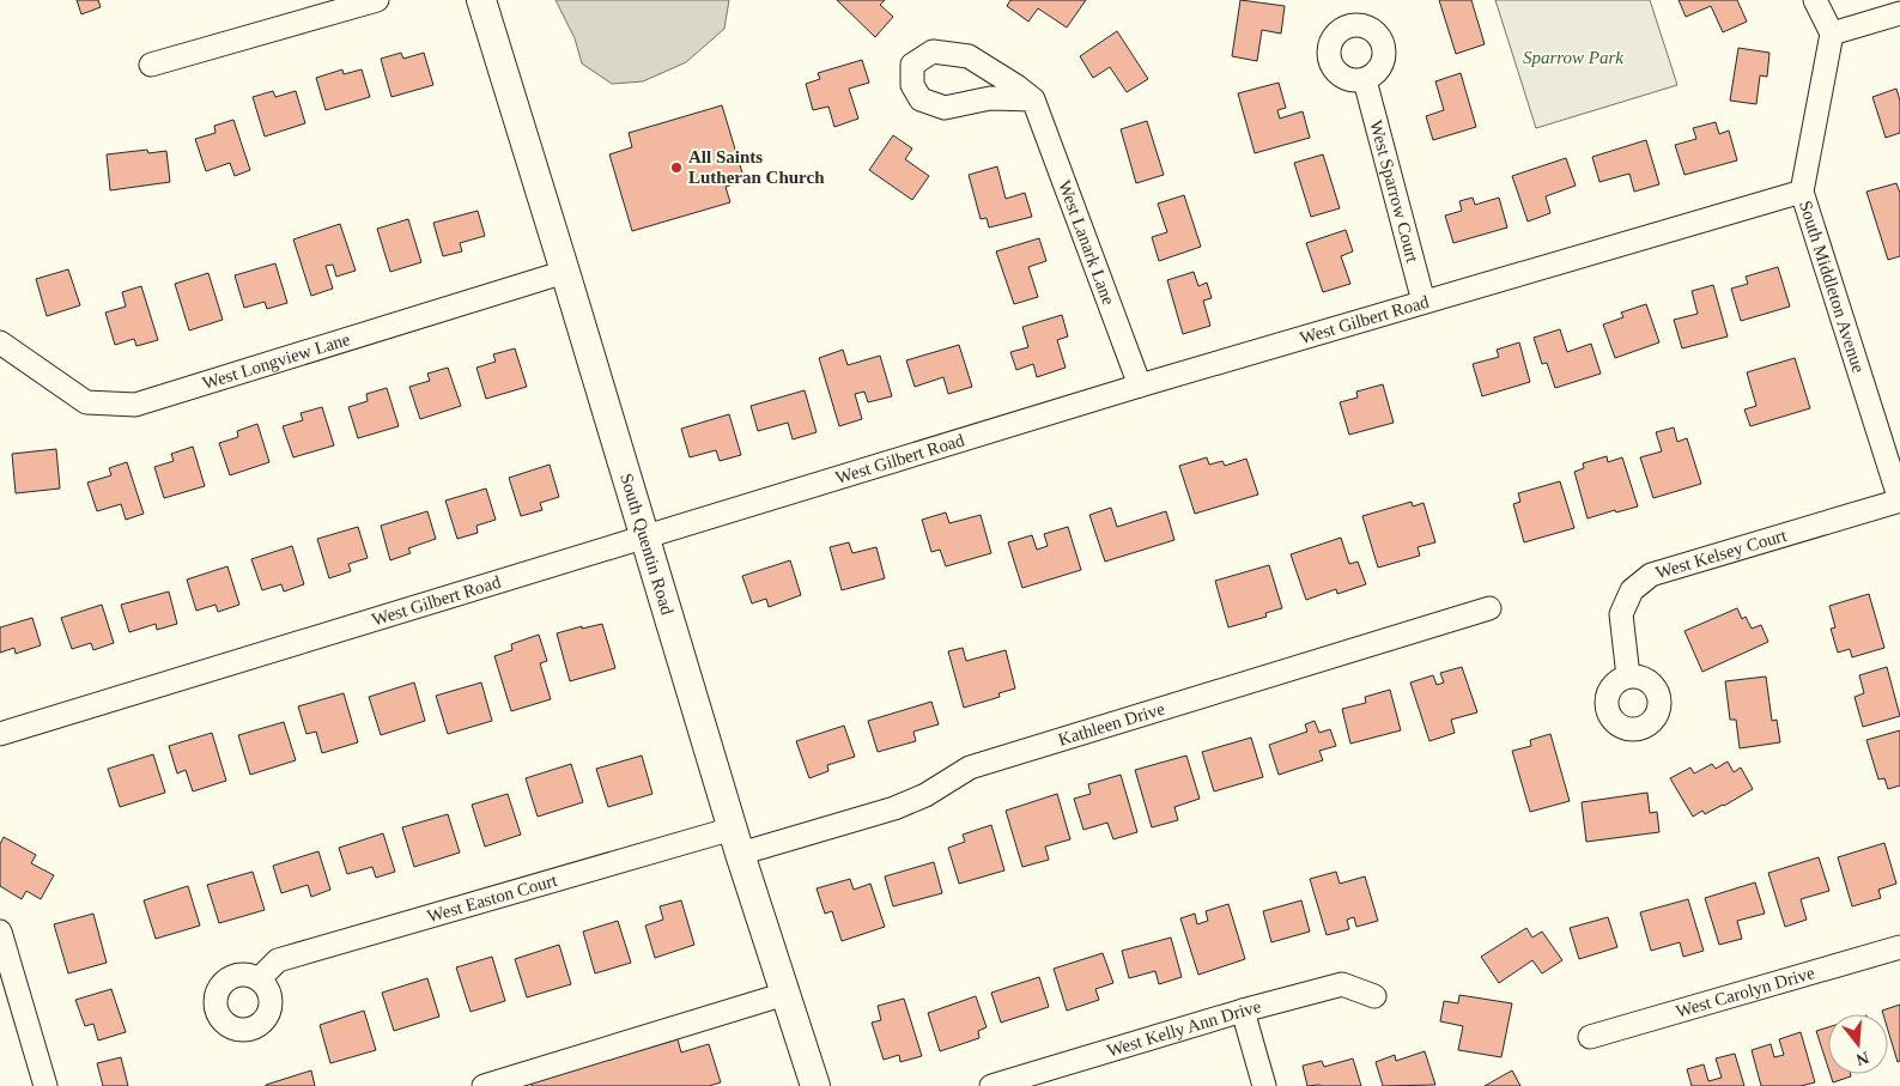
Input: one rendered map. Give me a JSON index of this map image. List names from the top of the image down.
{
  "streets": {
    "main road": ["South Quentin Road"],
    "street": [
      "West Sparrow Court",
      "West Lanark Lane",
      "South Middleton Avenue",
      "West Gilbert Road",
      "West Longview Lane",
      "West Kelsey Court",
      "Kathleen Drive",
      "West Easton Court",
      "West Carolyn Drive",
      "West Kelly Ann Drive"
    ]
  },
  "crossings": [
    ["West Sparrow Court", "West Gilbert Road"],
    ["West Lanark Lane", "West Gilbert Road"],
    ["South Middleton Avenue", "West Gilbert Road"],
    ["South Middleton Avenue", "West Kelsey Court"],
    ["West Gilbert Road", "South Quentin Road"],
    ["West Longview Lane", "South Quentin Road"],
    ["South Quentin Road", "Kathleen Drive"],
    ["South Quentin Road", "West Easton Court"],
    ["Kathleen Drive", "West Easton Court"]
  ],
  "parks": ["Sparrow Park"],
  "places": ["All Saints Lutheran Church"],
  "north": "bottom"
}
